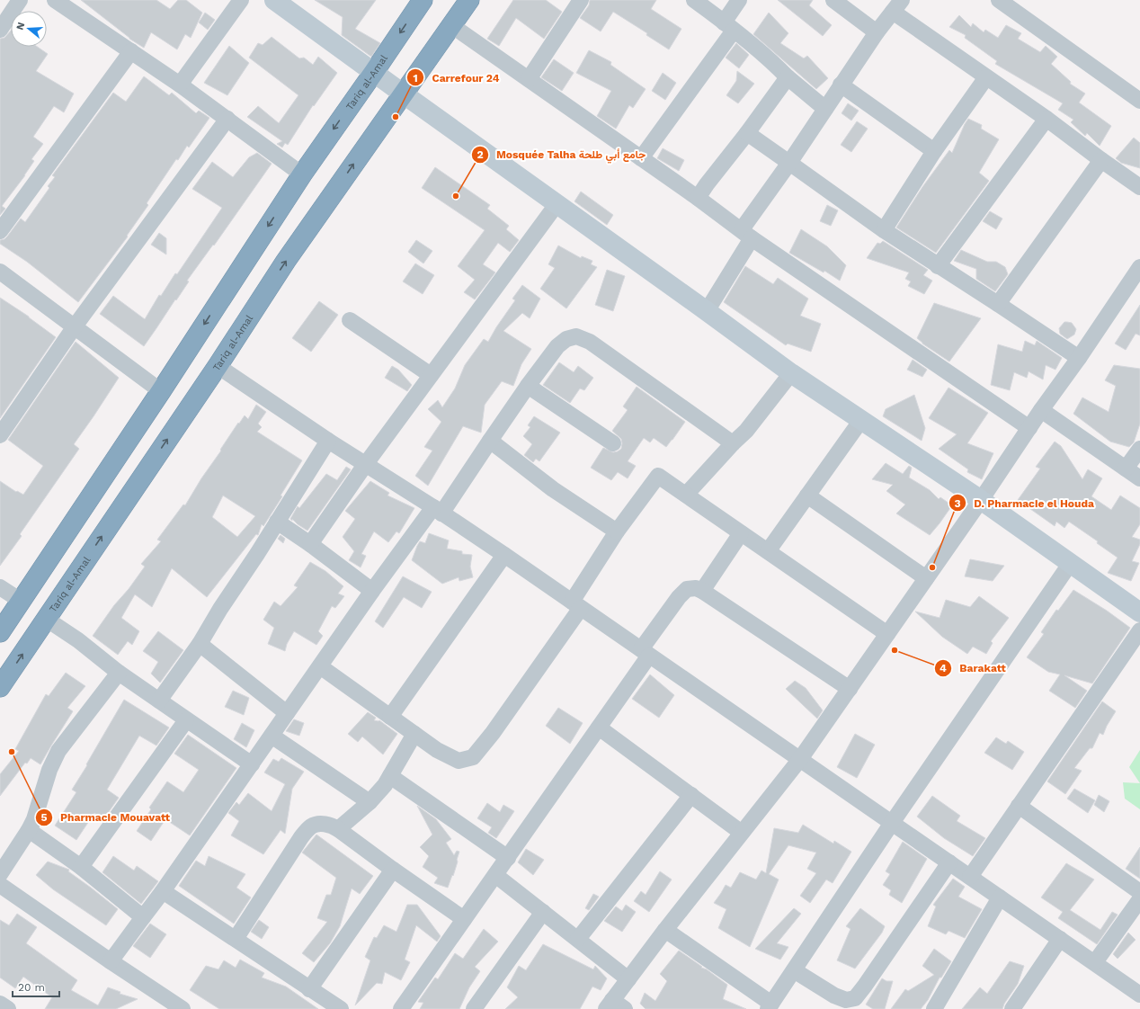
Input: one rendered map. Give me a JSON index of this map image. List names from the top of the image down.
{
  "streets": {
    "highway": ["Tariq al-Amal"]
  },
  "places": [
    "Carrefour 24",
    "Mosquée Talha جامع أبي طلحة",
    "D. Pharmacie el Houda",
    "Barakatt",
    "Pharmacie Mouavatt"
  ],
  "scale_bar": "20 m",
  "north": "left"
}
